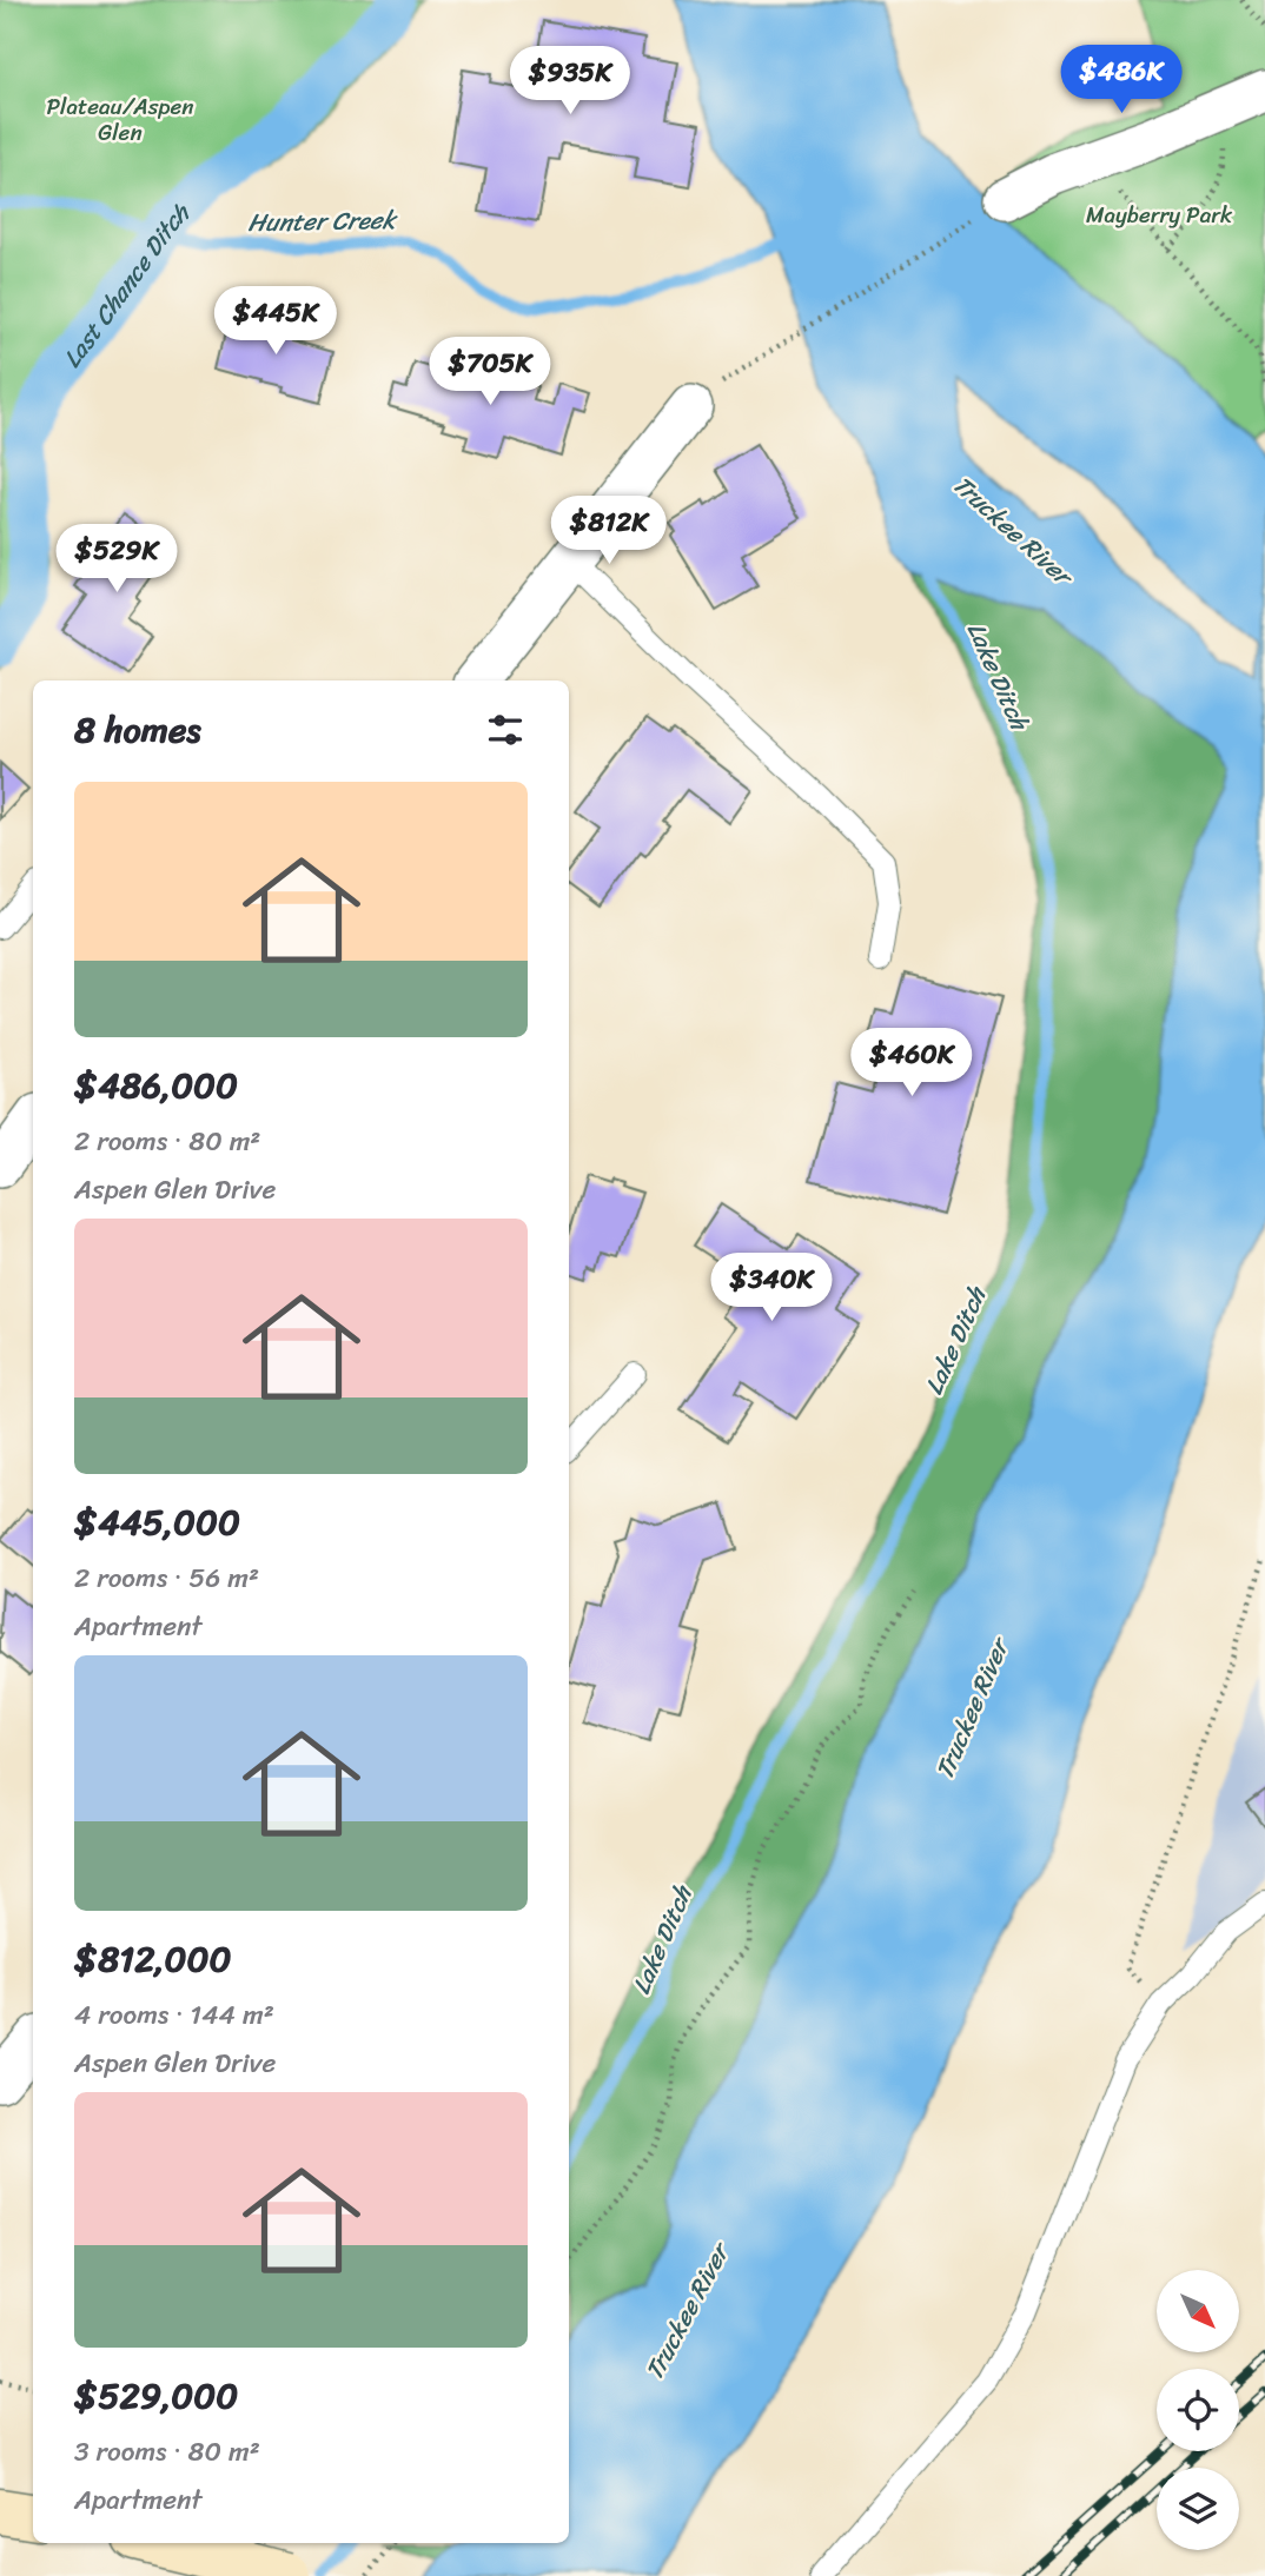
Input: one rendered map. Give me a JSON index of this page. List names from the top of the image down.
{
  "water": [
    "Hunter Creek",
    "Last Chance Ditch",
    "Truckee River",
    "Lake Ditch"
  ],
  "parks": ["Plateau/Aspen Glen", "Mayberry Park"],
  "north": "bottom right",
  "page": {
    "price": [
      "$486K",
      "$935K",
      "$445K",
      "$705K",
      "$812K",
      "$529K",
      "$460K",
      "$340K"
    ],
    "heading": "8 homes",
    "list": [
      {
        "name": "$486,000",
        "note": "2 rooms · 80 m² · Aspen Glen Drive"
      },
      {
        "name": "$445,000",
        "note": "2 rooms · 56 m² · Apartment"
      },
      {
        "name": "$812,000",
        "note": "4 rooms · 144 m² · Aspen Glen Drive"
      },
      {
        "name": "$529,000",
        "note": "3 rooms · 80 m² · Apartment"
      }
    ]
  }
}
